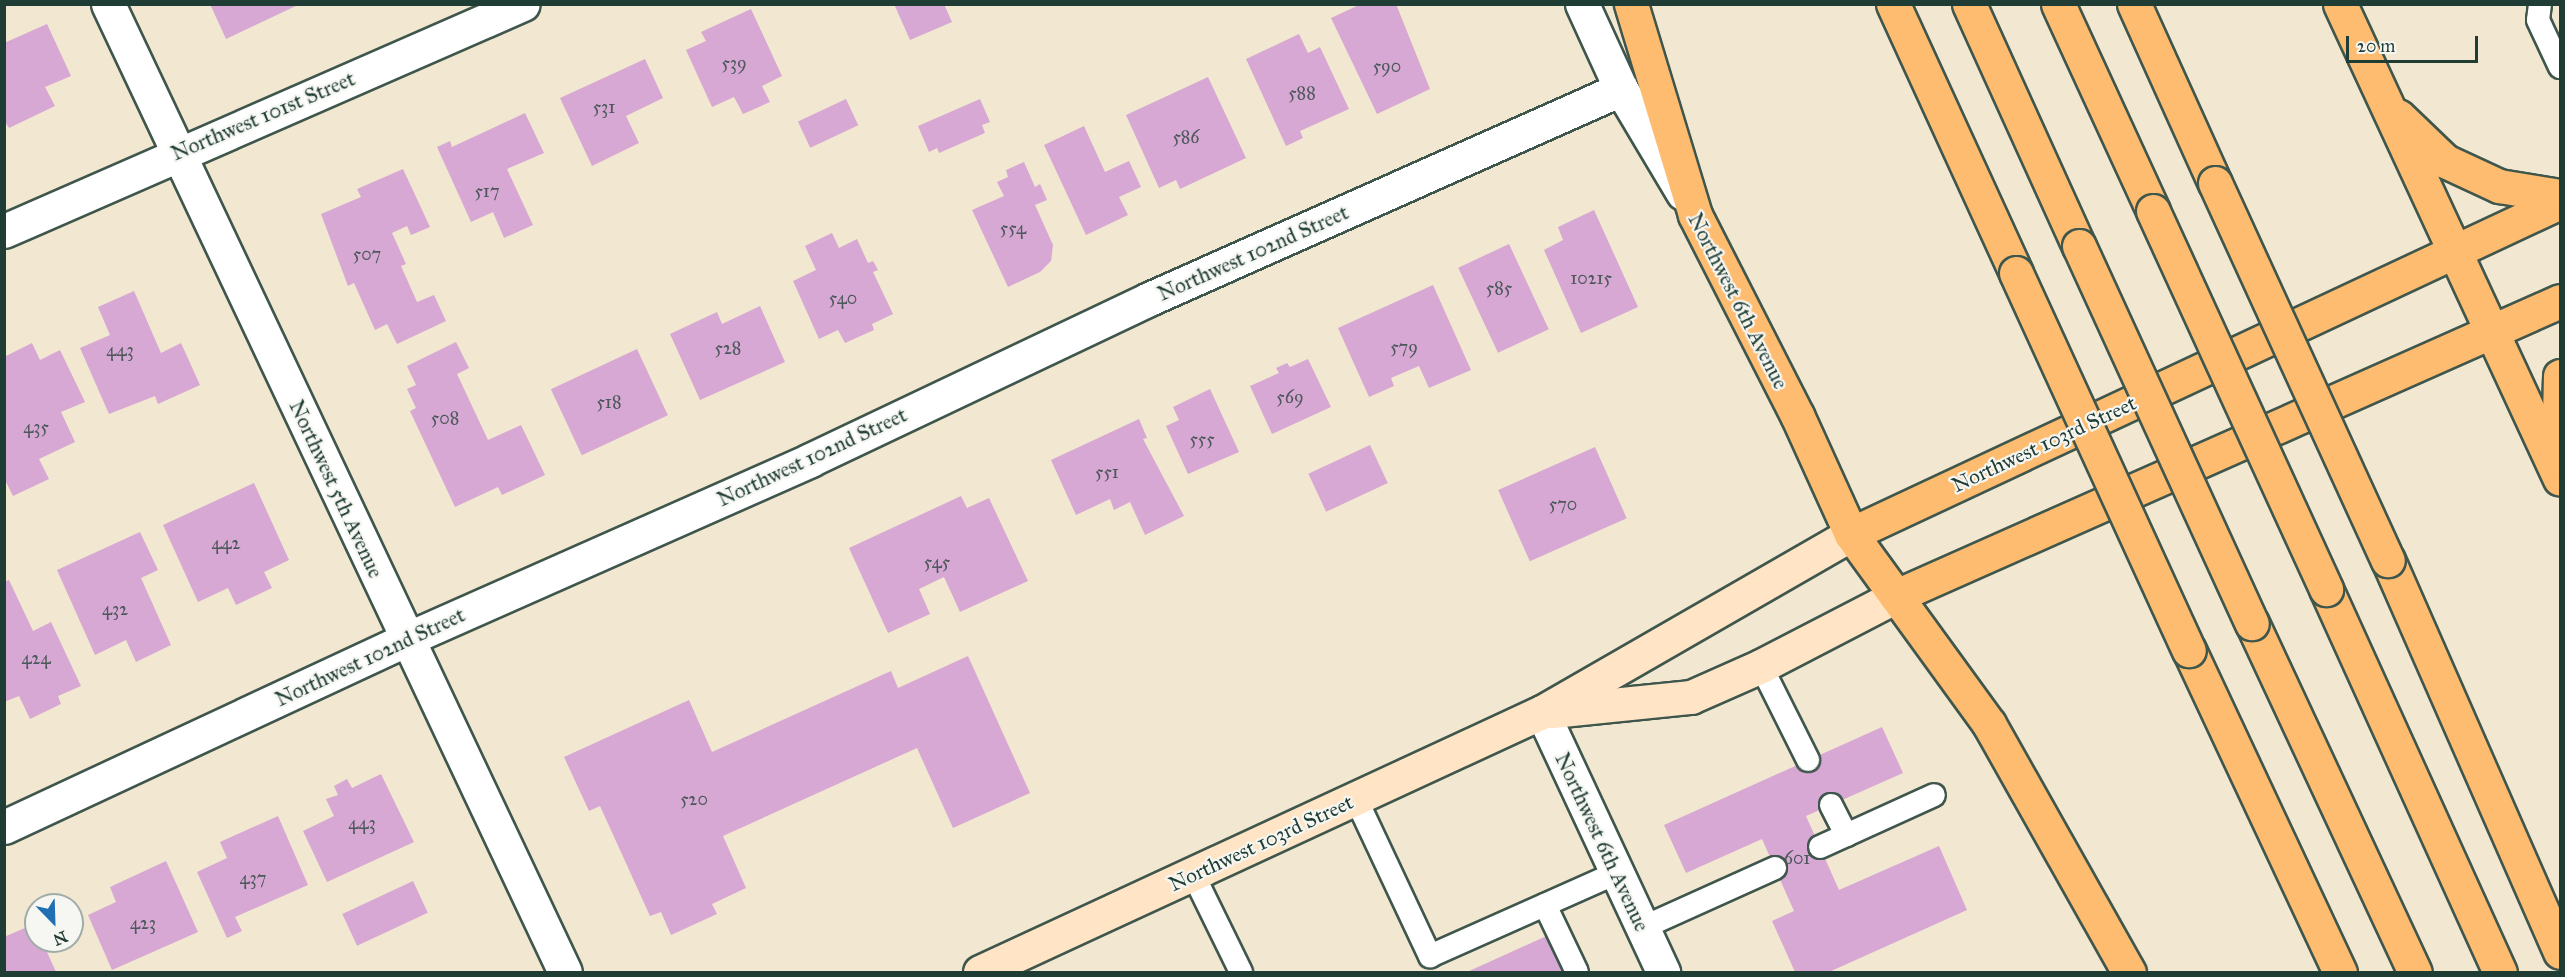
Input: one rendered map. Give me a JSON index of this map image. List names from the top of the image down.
{
  "streets": {
    "main road": ["Northwest 6th Avenue", "Northwest 103rd Street"],
    "street": ["Northwest 101st Street", "Northwest 102nd Street", "Northwest 5th Avenue"]
  },
  "crossings": [
    ["Northwest 101st Street", "Northwest 5th Avenue"],
    ["Northwest 102nd Street", "Northwest 6th Avenue"],
    ["Northwest 102nd Street", "Northwest 5th Avenue"],
    ["Northwest 6th Avenue", "Northwest 103rd Street"]
  ],
  "house_numbers": [
    "539",
    "590",
    "588",
    "531",
    "586",
    "517",
    "554",
    "507",
    "10215",
    "585",
    "540",
    "579",
    "528",
    "443",
    "569",
    "518",
    "508",
    "435",
    "555",
    "551",
    "570",
    "442",
    "545",
    "432",
    "424",
    "520",
    "443",
    "601",
    "437",
    "423"
  ],
  "scale_bar": "20 m",
  "north": "bottom right"
}
